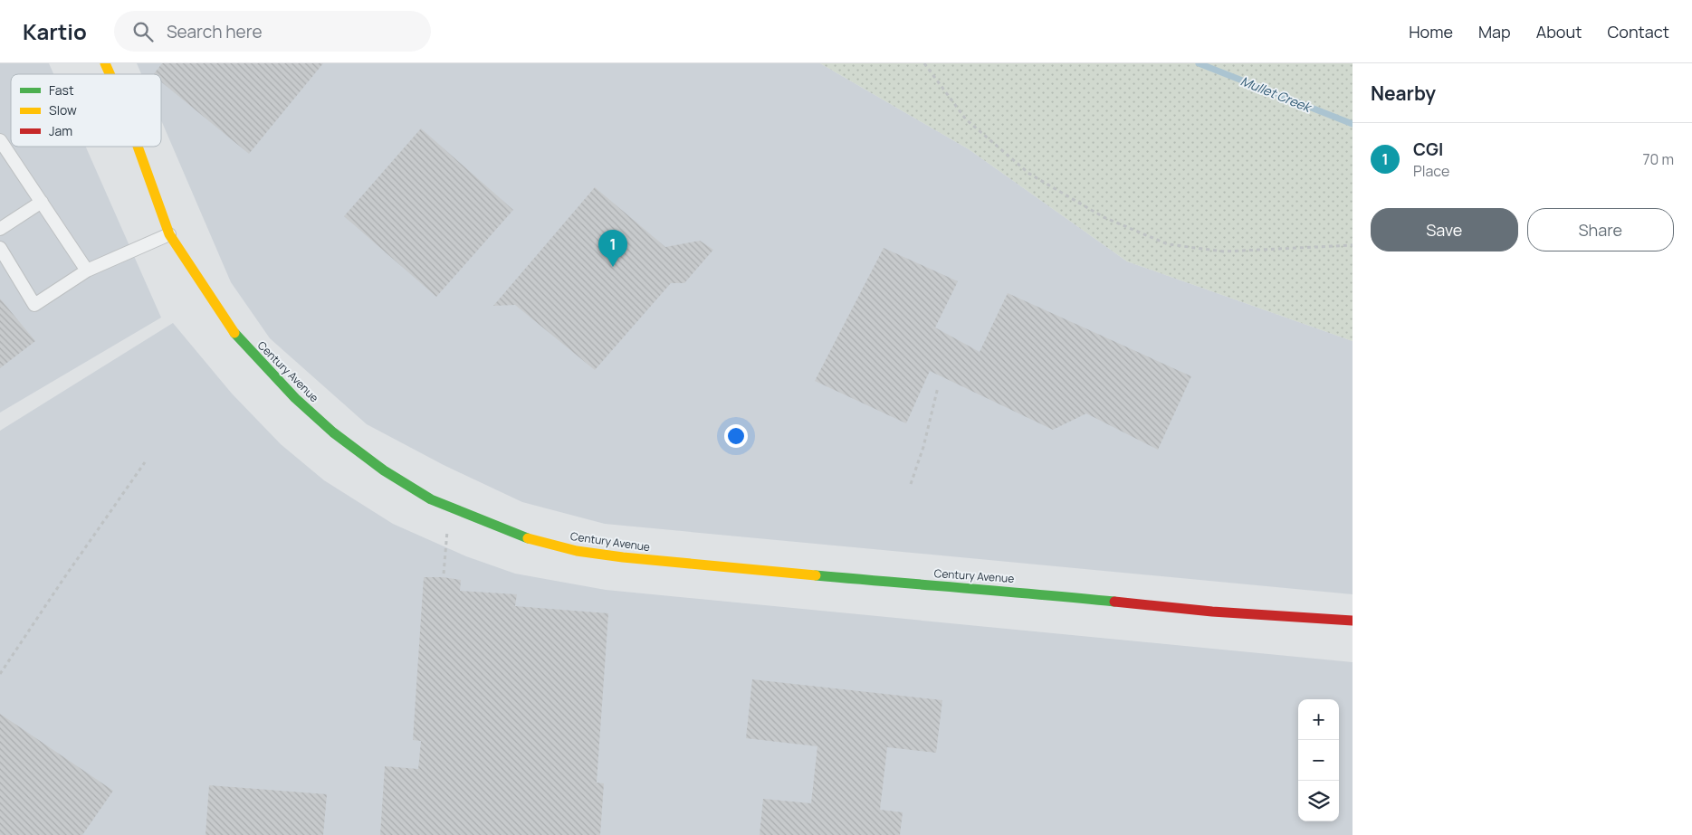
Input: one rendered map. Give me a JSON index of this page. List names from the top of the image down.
{
  "streets": {
    "street": ["Century Avenue"]
  },
  "water": ["Mullet Creek"],
  "legend": ["Fast", "Slow", "Jam"],
  "page": {
    "header": "Kartio",
    "search": "Search here",
    "nav": [
      "Home",
      "Map",
      "About",
      "Contact"
    ],
    "heading": "Nearby",
    "list": [
      {
        "mark": "1",
        "name": "CGI",
        "note": "Place",
        "value": "70 m"
      }
    ],
    "buttons": ["Save", "Share"],
    "pins": "1",
    "map_buttons": ["+", "−"]
  }
}
